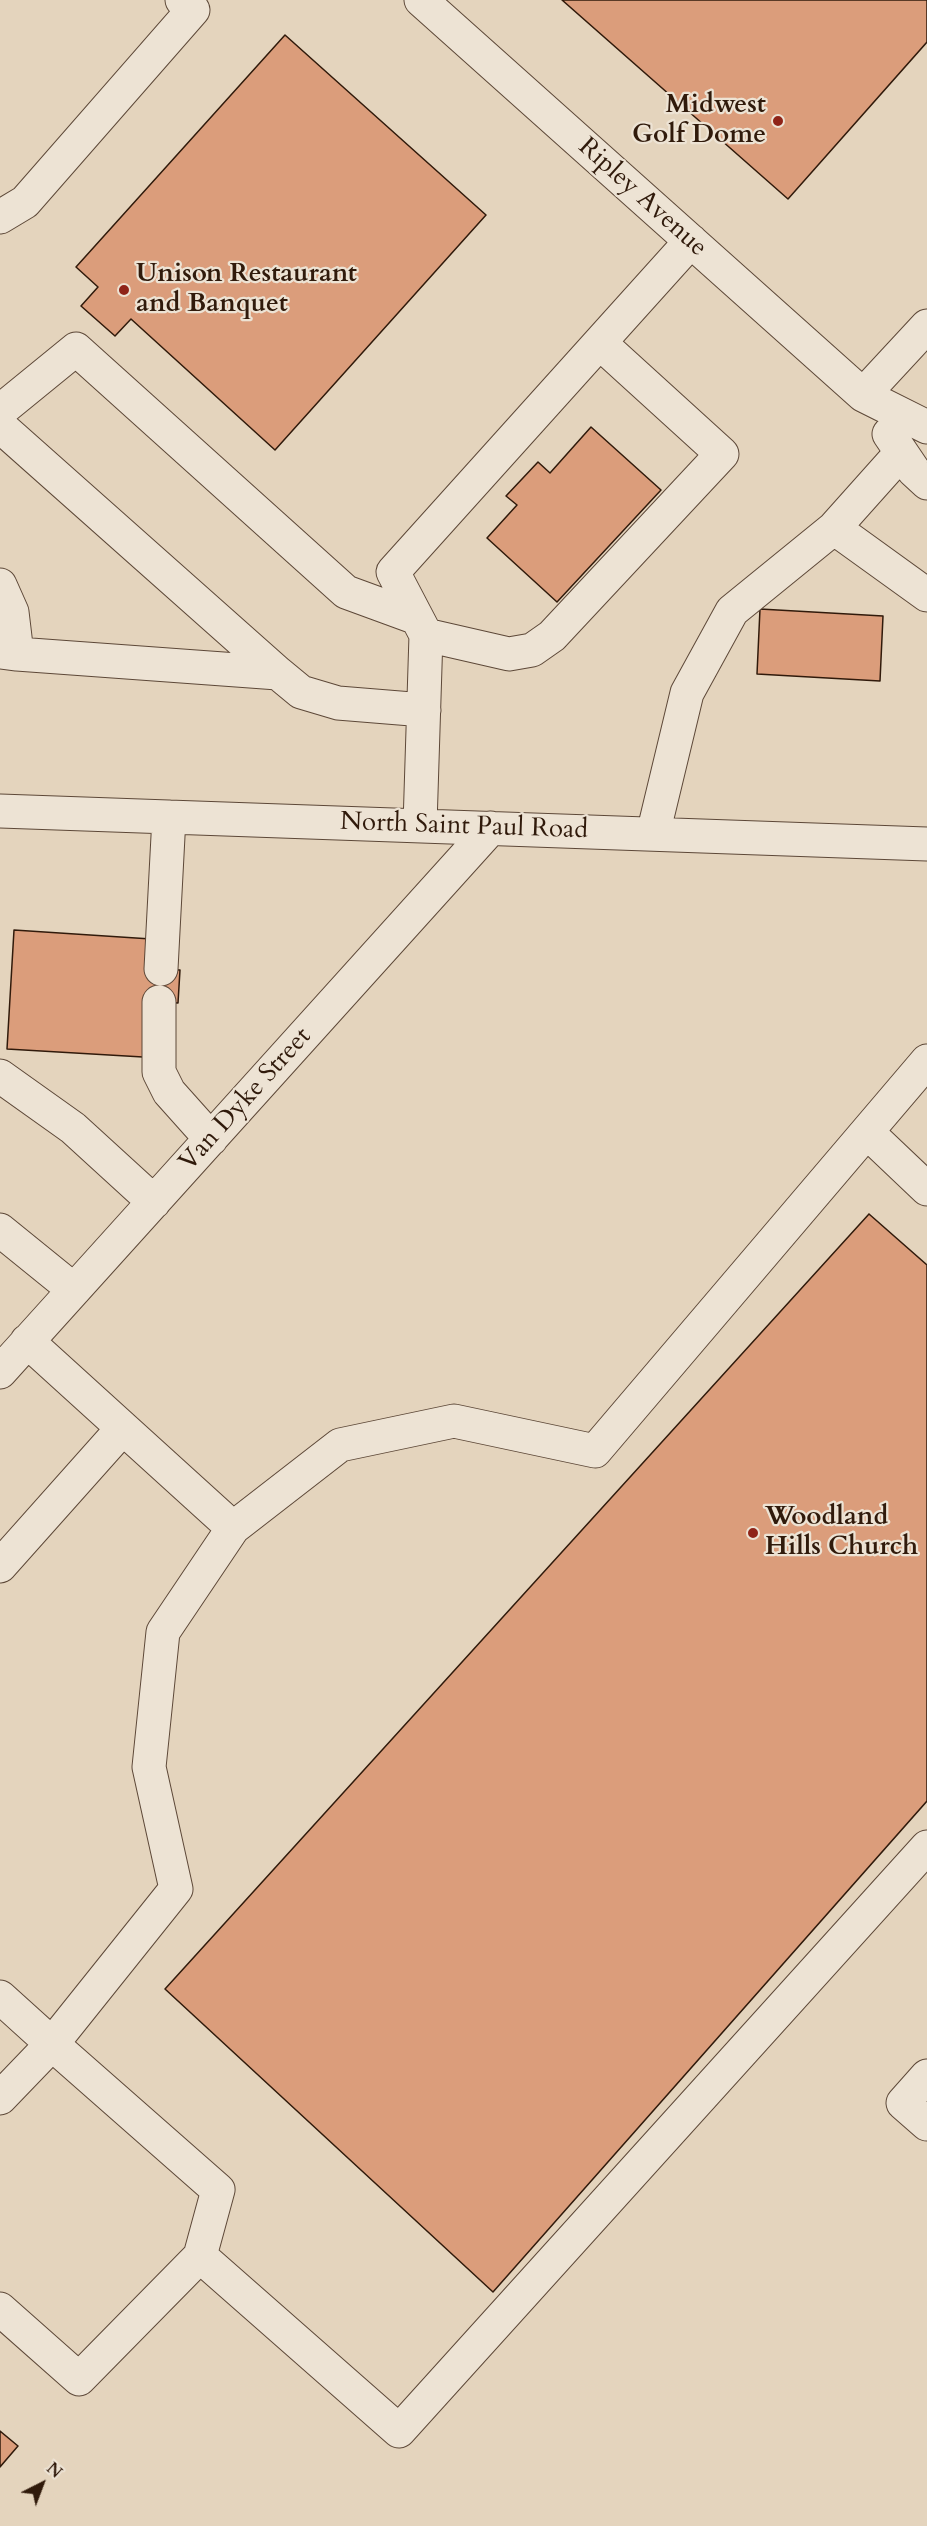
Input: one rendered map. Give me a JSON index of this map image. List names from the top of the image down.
{
  "streets": {
    "street": ["Ripley Avenue", "North Saint Paul Road", "Van Dyke Street"]
  },
  "crossings": [
    ["North Saint Paul Road", "Van Dyke Street"]
  ],
  "places": ["Midwest Golf Dome", "Unison Restaurant and Banquet", "Woodland Hills Church"],
  "north": "top right"
}
